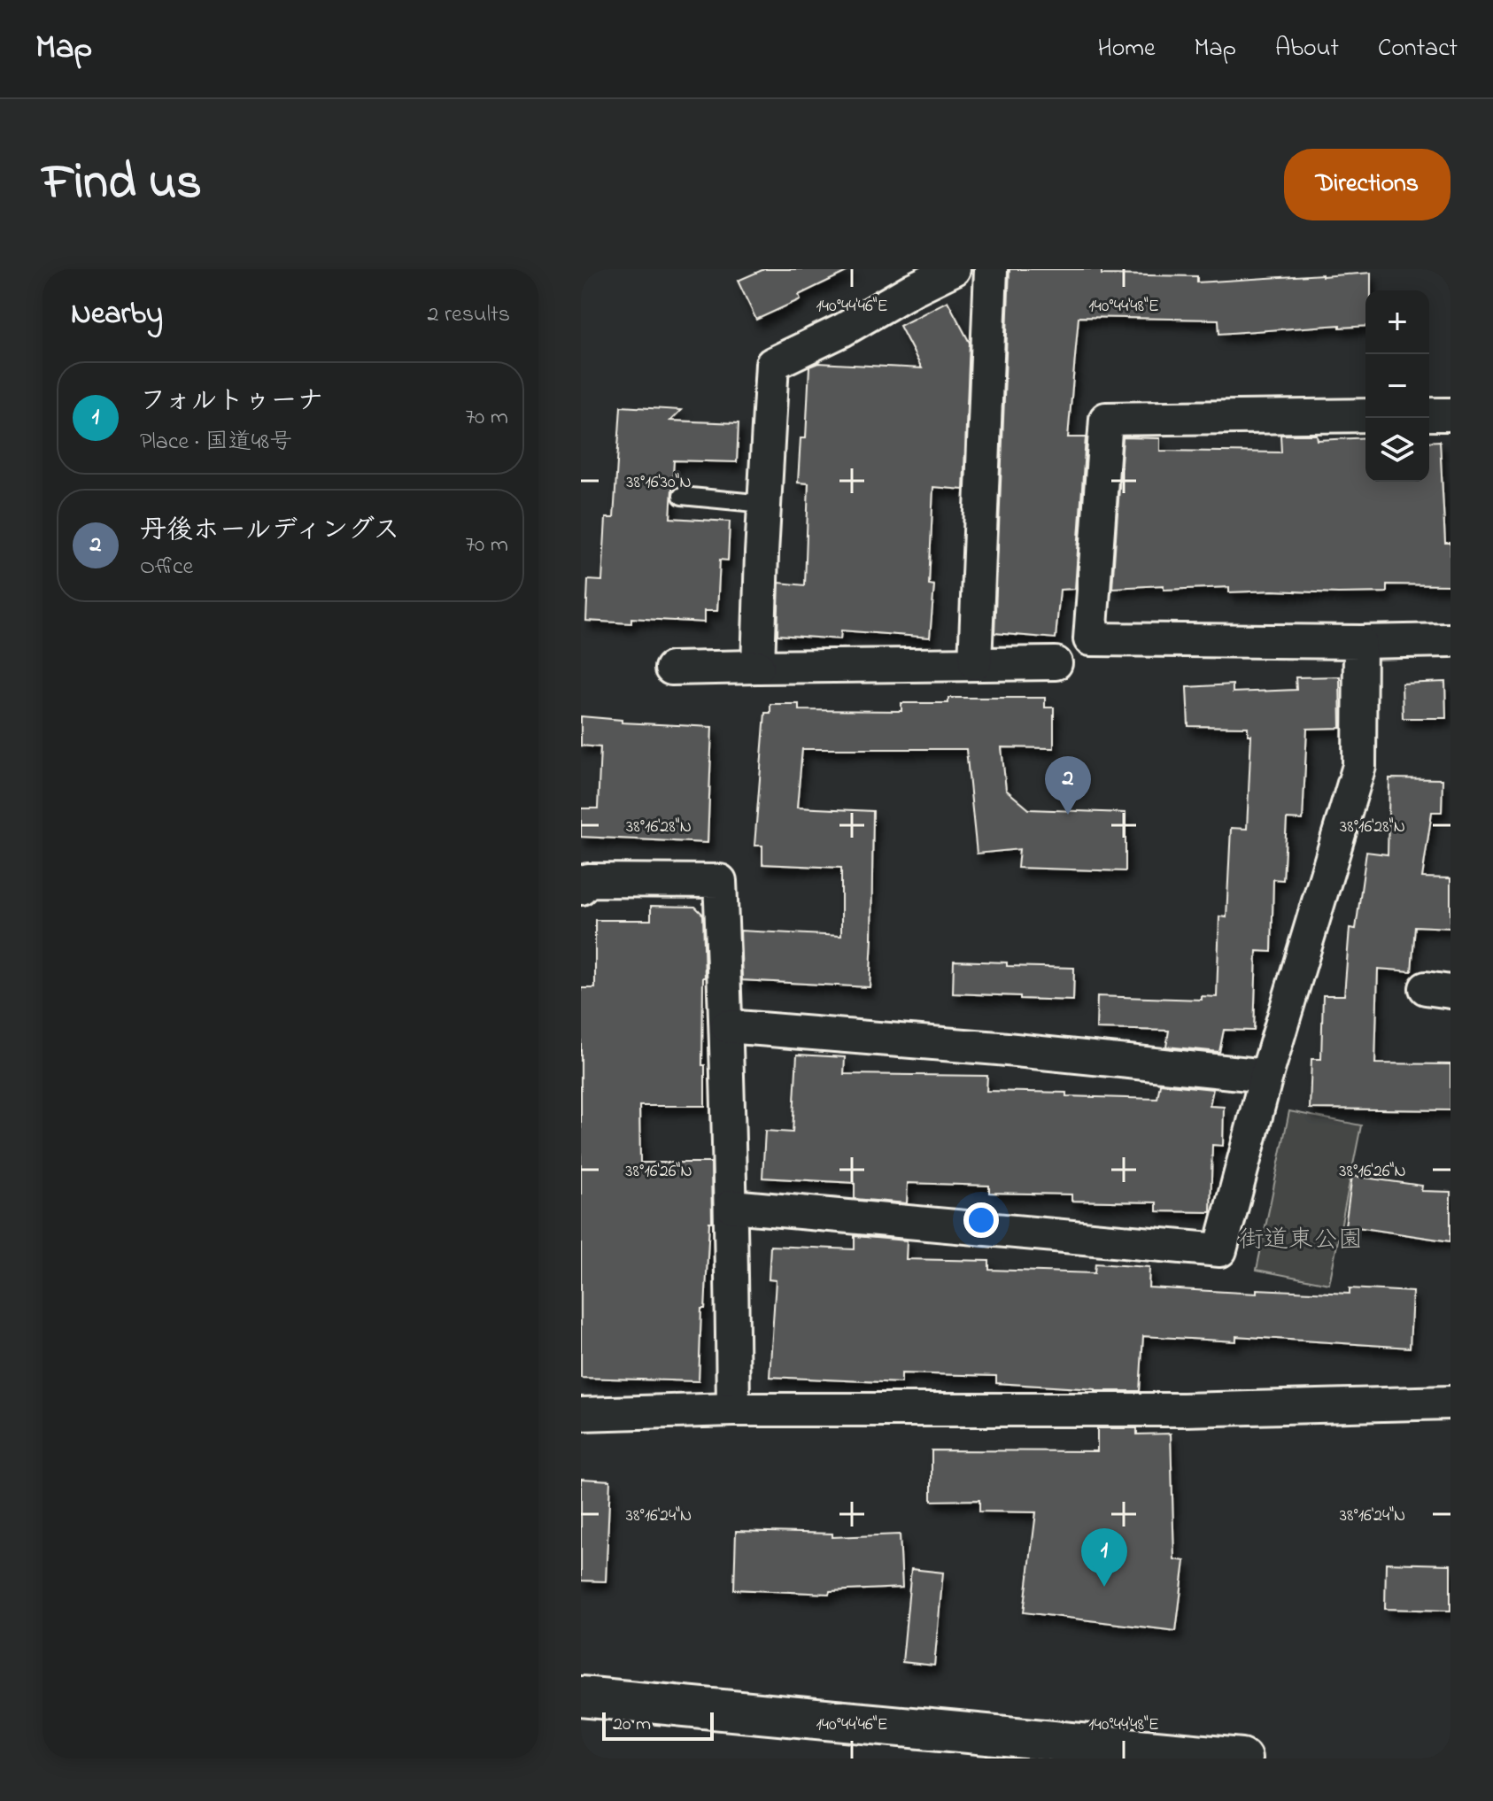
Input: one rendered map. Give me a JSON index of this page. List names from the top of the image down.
{
  "parks": ["街道東公園"],
  "scale_bar": "20 m",
  "page": {
    "header": "Map",
    "nav": [
      "Home",
      "Map",
      "About",
      "Contact"
    ],
    "title": "Find us",
    "buttons": "Directions",
    "heading": ["Nearby", "2 results"],
    "map_buttons": ["+", "−"],
    "list": [
      {
        "mark": "1",
        "name": "フォルトゥーナ",
        "note": "Place · 国道48号",
        "value": "70 m"
      },
      {
        "mark": "2",
        "name": "丹後ホールディングス",
        "note": "Office",
        "value": "70 m"
      }
    ],
    "pins": ["2", "1"],
    "scale": "20 m"
  },
  "coordinates": [
    "140°44'46\"E",
    "140°44'48\"E",
    "38°16'30\"N",
    "38°16'28\"N",
    "38°16'26\"N",
    "38°16'24\"N"
  ]
}
